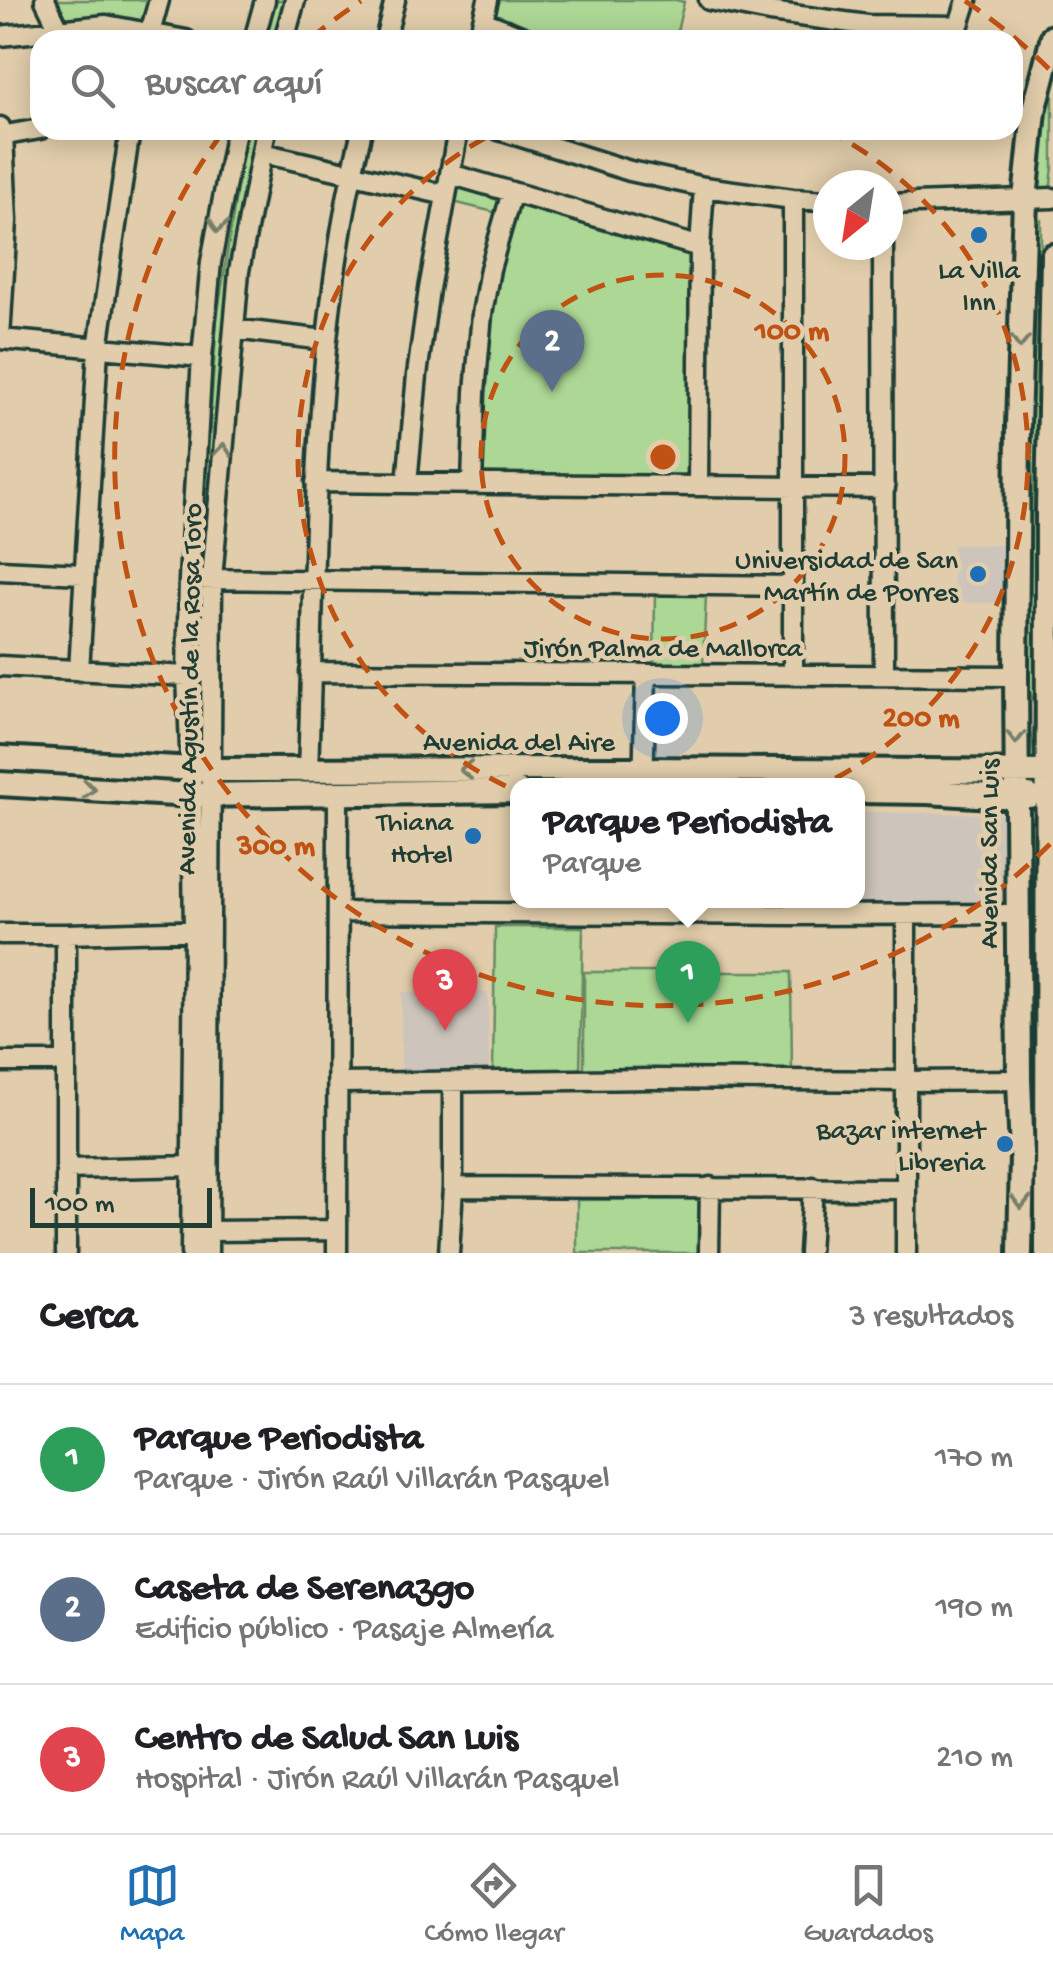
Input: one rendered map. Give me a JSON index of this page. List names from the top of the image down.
{
  "streets": {
    "main road": ["Avenida del Aire", "Avenida San Luis"],
    "street": ["Jirón Palma de Mallorca", "Avenida Agustín de la Rosa Toro"]
  },
  "crossings": [
    ["Jirón Palma de Mallorca", "Avenida San Luis"],
    ["Avenida Agustín de la Rosa Toro", "Avenida del Aire"],
    ["Avenida del Aire", "Avenida San Luis"]
  ],
  "places": [
    "La Villa Inn",
    "Universidad de San Martín de Porres",
    "Thiana Hotel",
    "Bazar internet Libreria"
  ],
  "scale_bar": "100 m",
  "north": "bottom left",
  "page": {
    "search": "Buscar aquí",
    "pins": ["2", "1", "3"],
    "popup": ["Parque Periodista", "Parque"],
    "scale": "100 m",
    "heading": ["Cerca", "3 resultados"],
    "list": [
      {
        "mark": "1",
        "name": "Parque Periodista",
        "note": "Parque · Jirón Raúl Villarán Pasquel",
        "value": "170 m"
      },
      {
        "mark": "2",
        "name": "Caseta de Serenazgo",
        "note": "Edificio público · Pasaje Almería",
        "value": "190 m"
      },
      {
        "mark": "3",
        "name": "Centro de Salud San Luis",
        "note": "Hospital · Jirón Raúl Villarán Pasquel",
        "value": "210 m"
      }
    ],
    "nav": ["Mapa", "Cómo llegar", "Guardados"]
  },
  "rings": ["100 m", "200 m", "300 m"]
}
